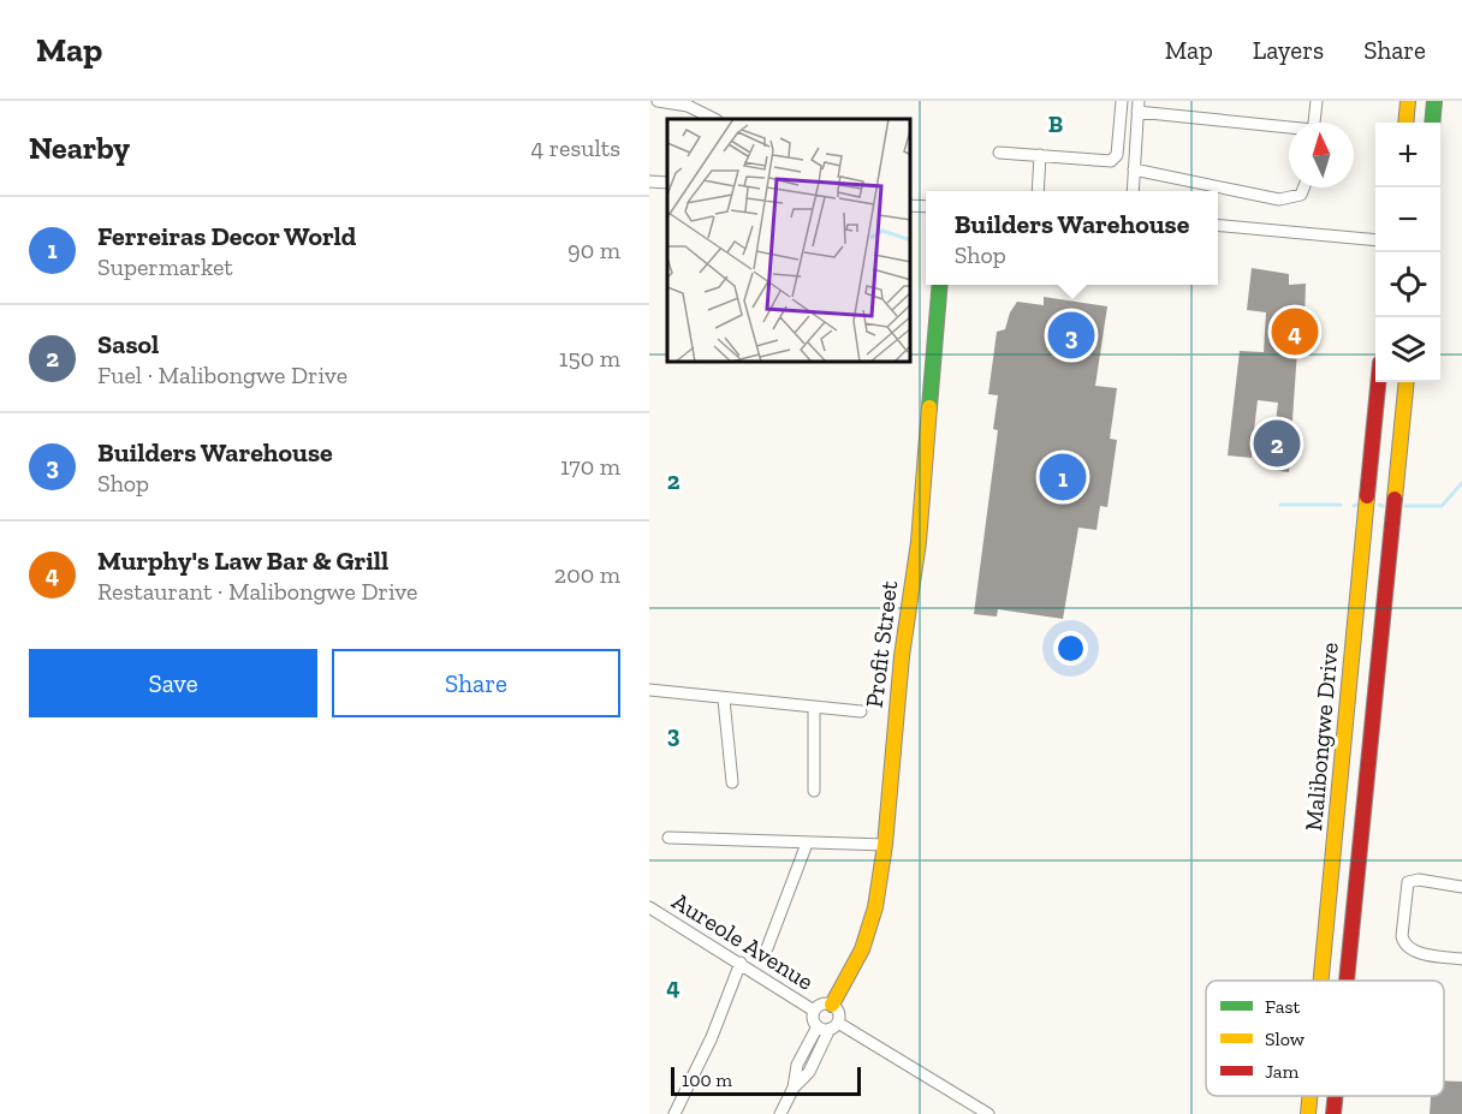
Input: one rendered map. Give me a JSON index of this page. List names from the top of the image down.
{
  "streets": {
    "main road": ["Profit Street", "Malibongwe Drive"],
    "street": ["Aureole Avenue"]
  },
  "crossings": [
    ["Profit Street", "Aureole Avenue"]
  ],
  "legend": ["Fast", "Slow", "Jam"],
  "scale_bar": "100 m",
  "north": "top",
  "page": {
    "header": "Map",
    "nav": ["Map", "Layers", "Share"],
    "heading": ["Nearby", "4 results"],
    "map_buttons": ["+", "−"],
    "popup": ["Builders Warehouse", "Shop"],
    "list": [
      {
        "mark": "1",
        "name": "Ferreiras Decor World",
        "note": "Supermarket",
        "value": "90 m"
      },
      {
        "mark": "2",
        "name": "Sasol",
        "note": "Fuel · Malibongwe Drive",
        "value": "150 m"
      },
      {
        "mark": "3",
        "name": "Builders Warehouse",
        "note": "Shop",
        "value": "170 m"
      },
      {
        "mark": "4",
        "name": "Murphy's Law Bar & Grill",
        "note": "Restaurant · Malibongwe Drive",
        "value": "200 m"
      }
    ],
    "pins": [
      "4",
      "3",
      "2",
      "1"
    ],
    "buttons": ["Save", "Share"],
    "scale": "100 m"
  },
  "grid": {
    "columns": ["B"],
    "rows": ["2", "3", "4"]
  }
}
